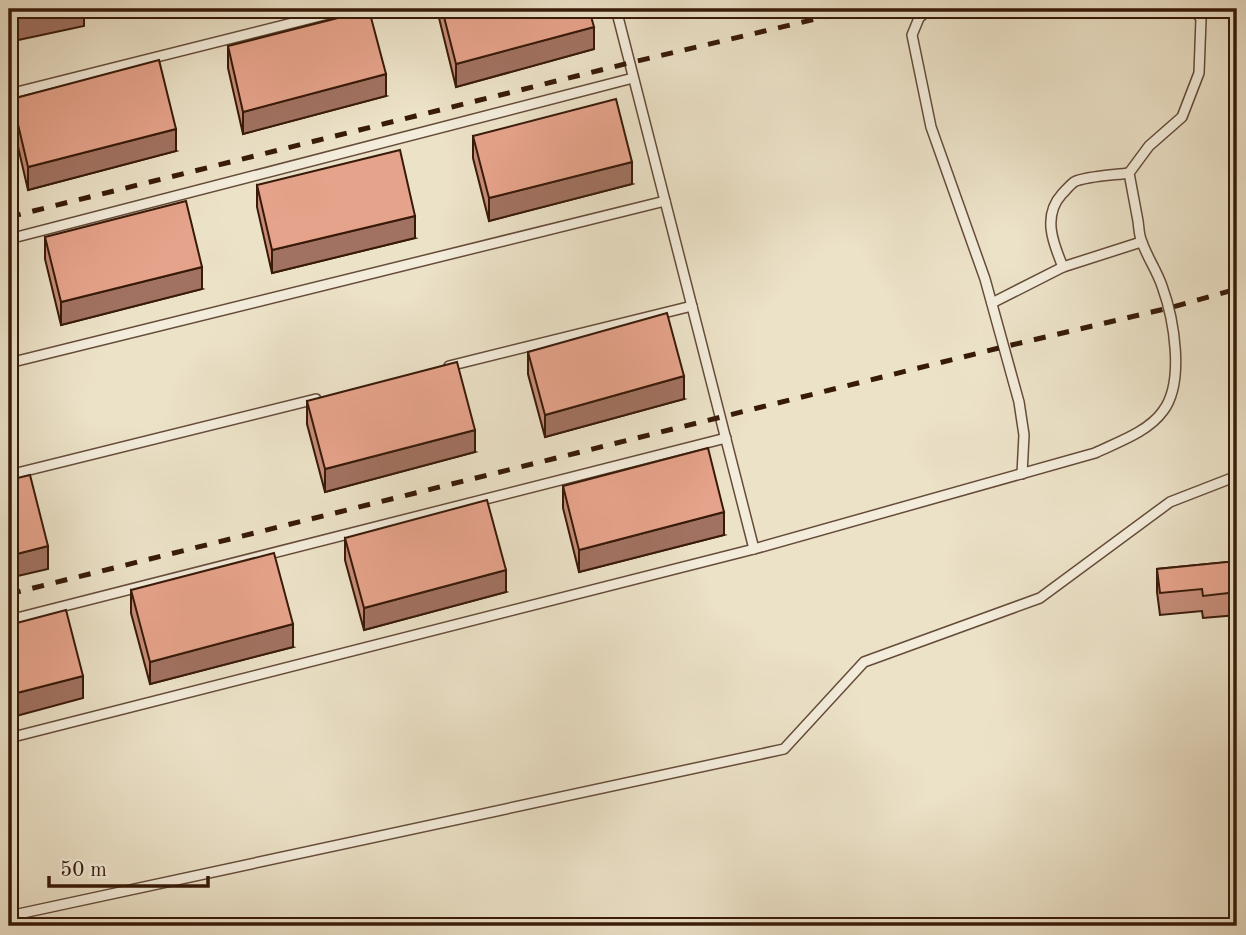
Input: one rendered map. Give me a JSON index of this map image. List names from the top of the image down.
{
  "scale_bar": "50 m"
}
